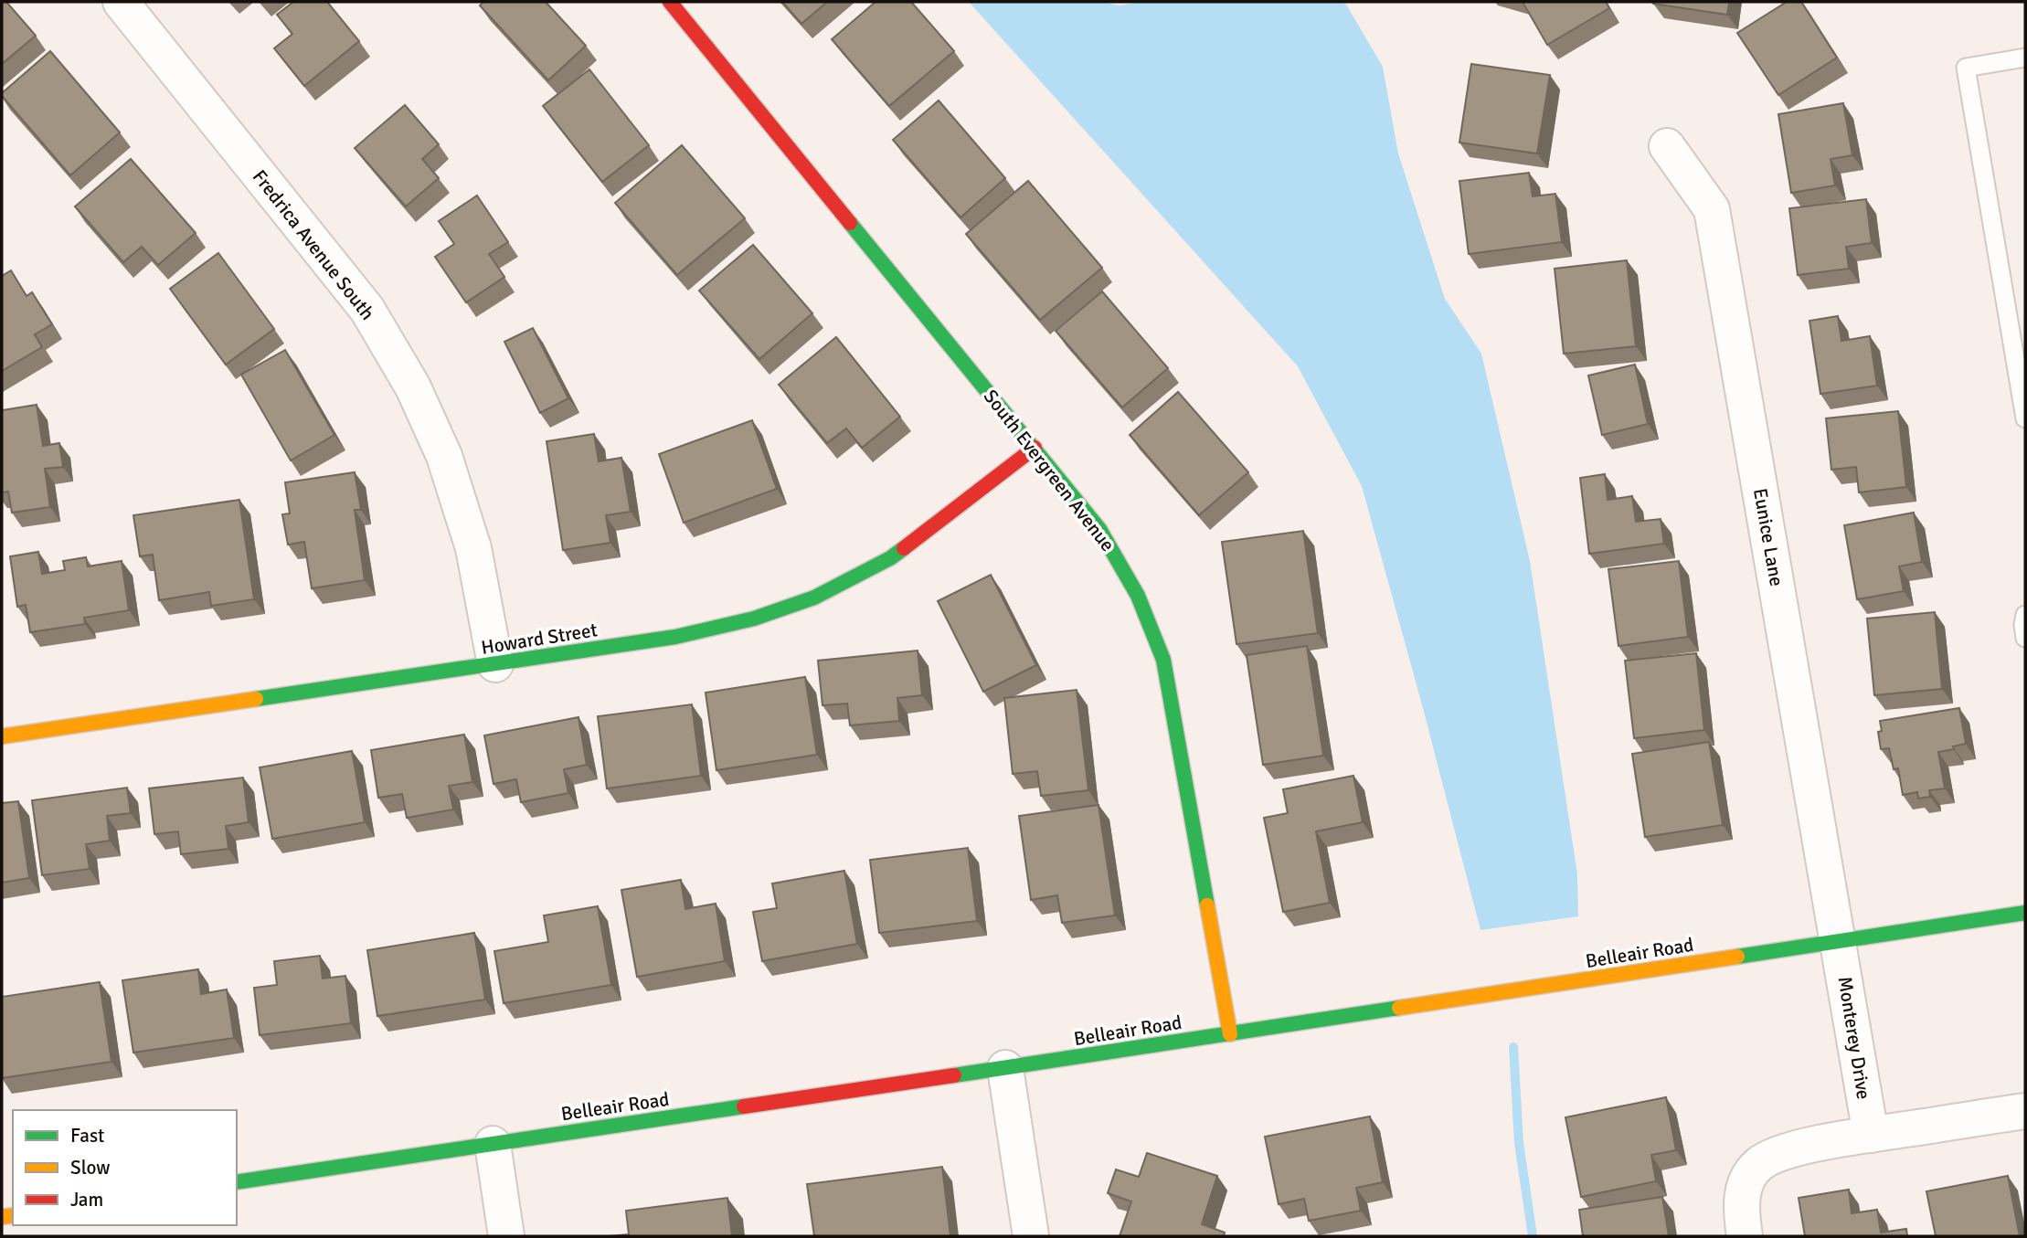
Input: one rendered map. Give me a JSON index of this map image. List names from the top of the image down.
{
  "streets": {
    "street": [
      "Fredrica Avenue South",
      "South Evergreen Avenue",
      "Eunice Lane",
      "Howard Street",
      "Belleair Road",
      "Monterey Drive"
    ]
  },
  "crossings": [
    ["Fredrica Avenue South", "Howard Street"],
    ["South Evergreen Avenue", "Howard Street"],
    ["South Evergreen Avenue", "Belleair Road"],
    ["Eunice Lane", "Belleair Road"],
    ["Eunice Lane", "Monterey Drive"],
    ["Belleair Road", "Monterey Drive"]
  ],
  "legend": ["Fast", "Slow", "Jam"]
}
